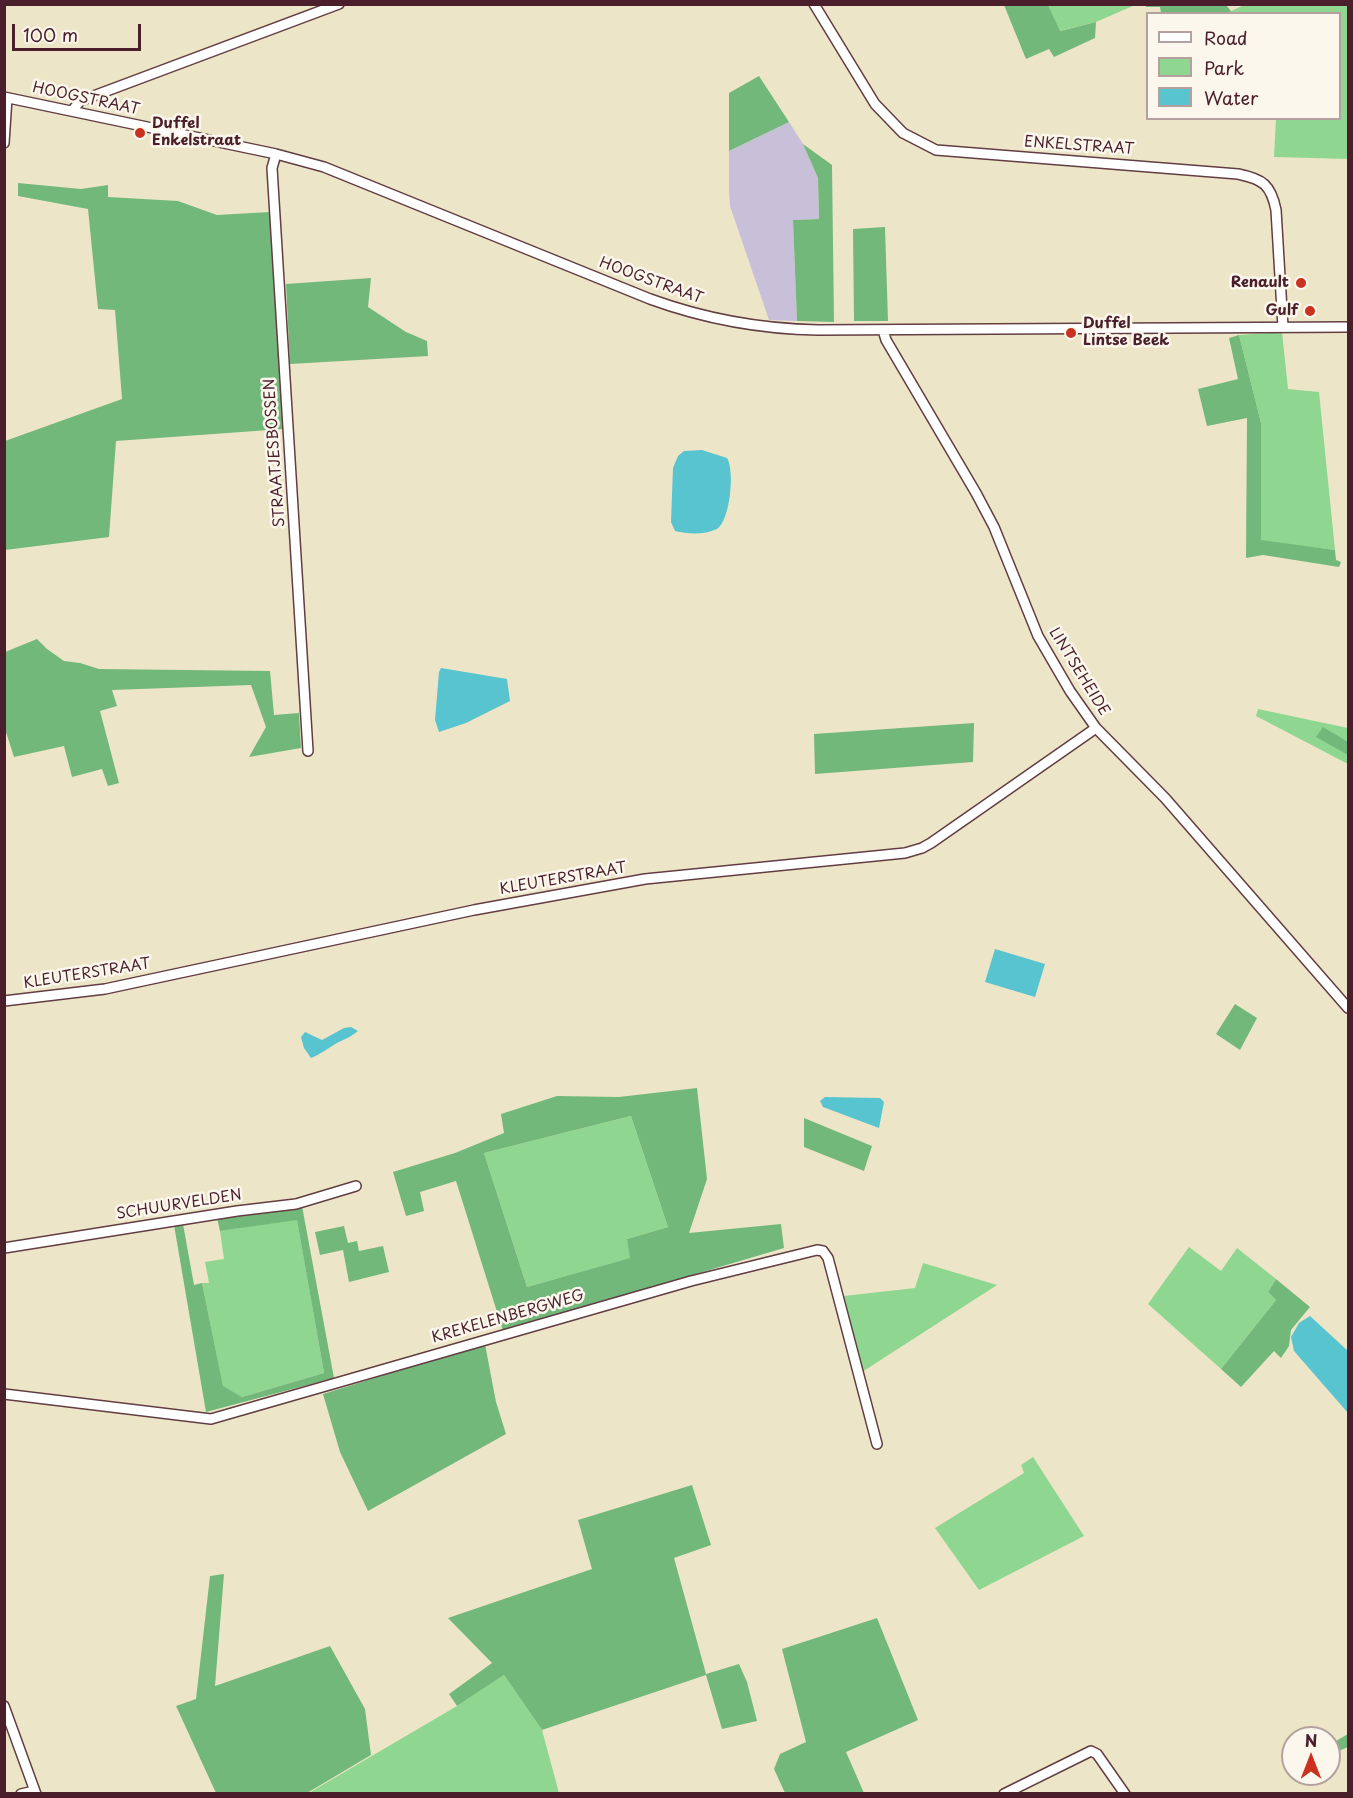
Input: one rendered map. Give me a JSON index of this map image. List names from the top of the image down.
{
  "streets": {
    "street": [
      "HOOGSTRAAT",
      "ENKELSTRAAT",
      "STRAATJESBOSSEN",
      "LINTSEHEIDE",
      "KLEUTERSTRAAT",
      "SCHUURVELDEN",
      "KREKELENBERGWEG"
    ]
  },
  "crossings": [
    ["HOOGSTRAAT", "ENKELSTRAAT"],
    ["HOOGSTRAAT", "STRAATJESBOSSEN"],
    ["HOOGSTRAAT", "LINTSEHEIDE"],
    ["LINTSEHEIDE", "KLEUTERSTRAAT"]
  ],
  "places": [
    "Duffel Enkelstraat",
    "Renault",
    "Gulf",
    "Duffel Lintse Beek"
  ],
  "legend": ["Road", "Park", "Water"],
  "scale_bar": "100 m",
  "north": "top"
}
